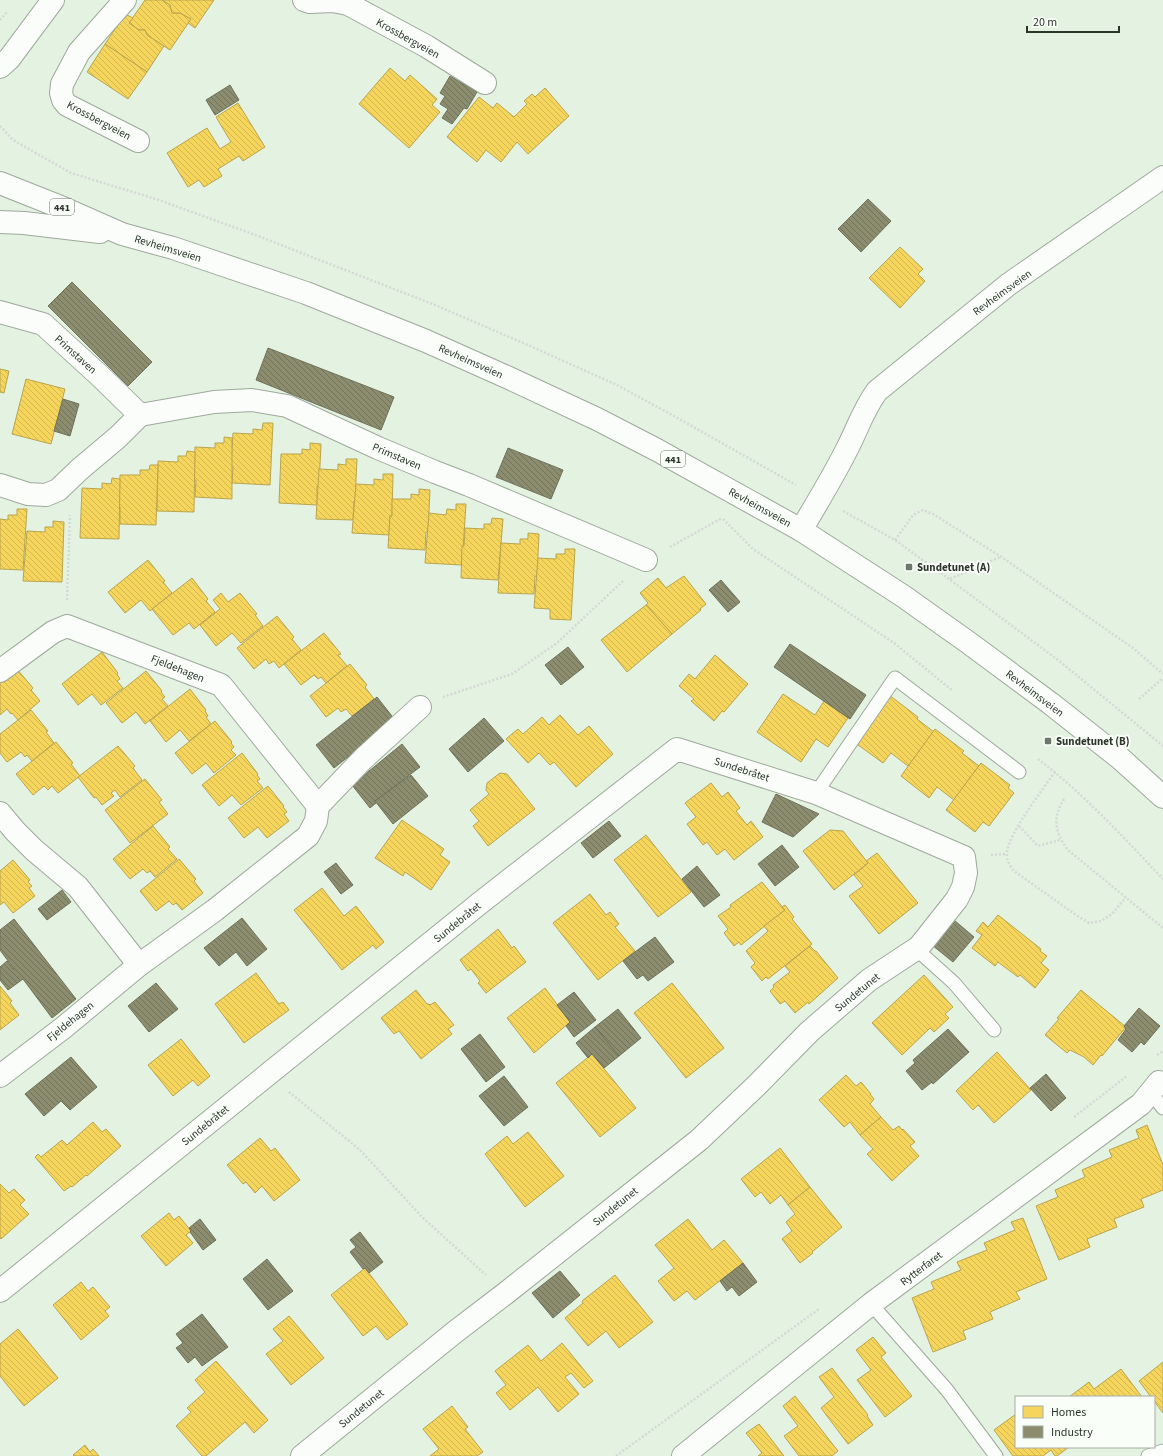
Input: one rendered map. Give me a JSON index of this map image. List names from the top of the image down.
{
  "streets": {
    "street": [
      "Krossbergveien",
      "441",
      "Revheimsveien",
      "Primstaven",
      "Fjeldehagen",
      "Sundebråtet",
      "Sundetunet",
      "Rytterfaret"
    ]
  },
  "crossings": [
    ["Sundebråtet", "Sundetunet"]
  ],
  "places": {
    "transit": ["Sundetunet (A)", "Sundetunet (B)"]
  },
  "legend": ["Homes", "Industry"],
  "scale_bar": "20 m"
}
